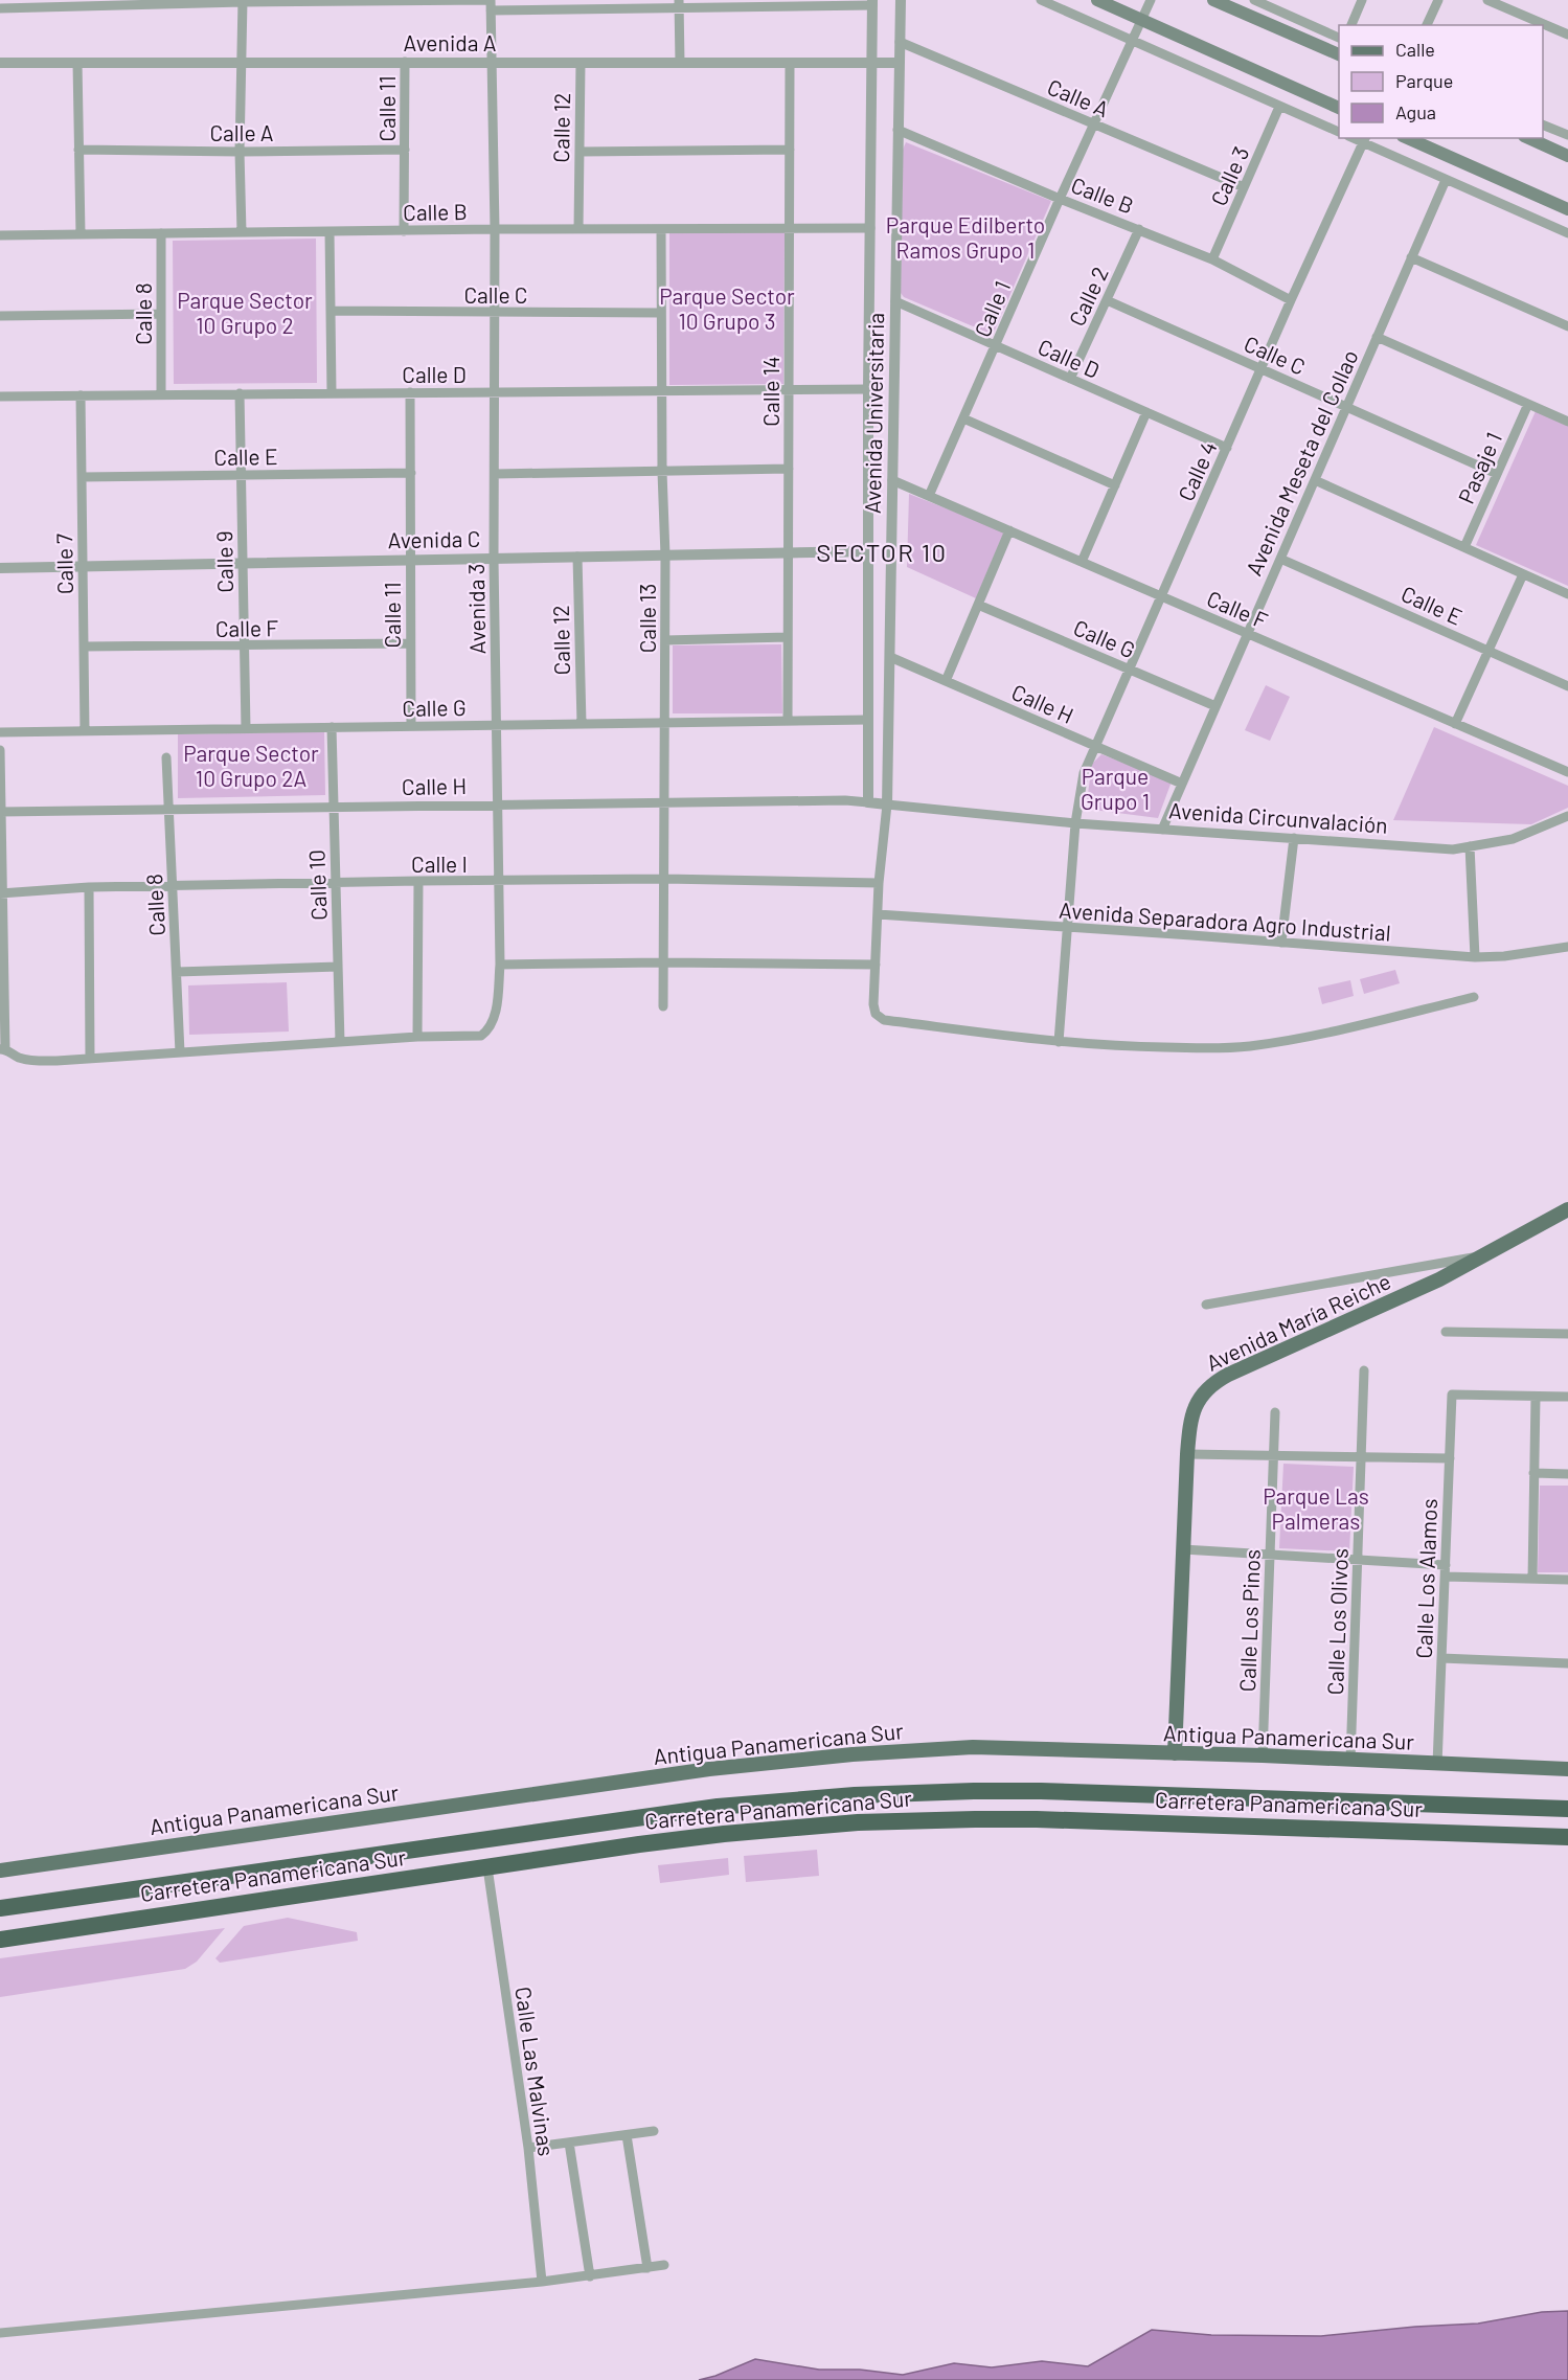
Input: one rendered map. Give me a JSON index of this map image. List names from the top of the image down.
{
  "streets": {
    "highway": ["Carretera Panamericana Sur"],
    "main road": ["Avenida María Reiche", "Antigua Panamericana Sur"],
    "street": [
      "Avenida A",
      "Calle A",
      "Calle 11",
      "Calle 12",
      "Calle 3",
      "Calle B",
      "Calle C",
      "Calle 2",
      "Calle 1",
      "Calle 8",
      "Calle D",
      "Calle 14",
      "Avenida Universitaria",
      "Calle E",
      "Avenida Meseta del Collao",
      "Pasaje 1",
      "Calle 4",
      "Avenida C",
      "Calle 9",
      "Calle 7",
      "Avenida 3",
      "Calle F",
      "Calle 13",
      "Calle G",
      "Calle H",
      "Avenida Circunvalación",
      "Calle I",
      "Calle 10",
      "Avenida Separadora Agro Industrial",
      "Calle Los Alamos",
      "Calle Los Pinos",
      "Calle Los Olivos",
      "Calle Las Malvinas"
    ]
  },
  "crossings": [
    ["Avenida A", "Calle 11"],
    ["Avenida A", "Calle 12"],
    ["Avenida A", "Calle 14"],
    ["Avenida A", "Avenida Universitaria"],
    ["Avenida A", "Avenida 3"],
    ["Calle A", "Calle 11"],
    ["Calle A", "Calle 3"],
    ["Calle A", "Calle 1"],
    ["Calle A", "Avenida Universitaria"],
    ["Calle 11", "Calle B"],
    ["Calle 11", "Calle D"],
    ["Calle 11", "Calle E"],
    ["Calle 11", "Avenida C"],
    ["Calle 11", "Calle F"],
    ["Calle 11", "Calle G"],
    ["Calle 12", "Calle B"],
    ["Calle 12", "Avenida C"],
    ["Calle 12", "Calle G"],
    ["Calle 3", "Calle B"],
    ["Calle B", "Calle 2"],
    ["Calle B", "Calle 1"],
    ["Calle B", "Calle 8"],
    ["Calle B", "Calle 14"],
    ["Calle B", "Avenida Universitaria"],
    ["Calle B", "Calle 4"],
    ["Calle B", "Avenida 3"],
    ["Calle B", "Calle 13"],
    ["Calle C", "Calle 2"],
    ["Calle C", "Avenida Meseta del Collao"],
    ["Calle C", "Pasaje 1"],
    ["Calle C", "Calle 4"],
    ["Calle C", "Avenida 3"],
    ["Calle C", "Calle 13"],
    ["Calle 2", "Calle D"],
    ["Calle 1", "Calle D"],
    ["Calle 1", "Calle F"],
    ["Calle 8", "Calle D"],
    ["Calle 8", "Calle H"],
    ["Calle 8", "Calle I"],
    ["Calle D", "Calle 14"],
    ["Calle D", "Avenida Universitaria"],
    ["Calle D", "Calle 4"],
    ["Calle D", "Calle 9"],
    ["Calle D", "Calle 7"],
    ["Calle D", "Avenida 3"],
    ["Calle D", "Calle 13"],
    ["Calle 14", "Avenida C"],
    ["Calle 14", "Calle G"],
    ["Avenida Universitaria", "Calle 4"],
    ["Avenida Universitaria", "Avenida C"],
    ["Avenida Universitaria", "Calle F"],
    ["Avenida Universitaria", "Calle G"],
    ["Avenida Universitaria", "Calle H"],
    ["Avenida Universitaria", "Avenida Circunvalación"],
    ["Avenida Universitaria", "Calle I"],
    ["Avenida Universitaria", "Avenida Separadora Agro Industrial"],
    ["Calle E", "Avenida Meseta del Collao"],
    ["Calle E", "Calle 9"],
    ["Calle E", "Calle 7"],
    ["Avenida Meseta del Collao", "Calle F"],
    ["Avenida Meseta del Collao", "Calle G"],
    ["Avenida Meseta del Collao", "Calle H"],
    ["Avenida Meseta del Collao", "Avenida Circunvalación"],
    ["Calle 4", "Calle F"],
    ["Calle 4", "Calle G"],
    ["Calle 4", "Calle H"],
    ["Calle 4", "Avenida Circunvalación"],
    ["Calle 4", "Avenida Separadora Agro Industrial"],
    ["Avenida C", "Calle 9"],
    ["Avenida C", "Calle 7"],
    ["Avenida C", "Avenida 3"],
    ["Avenida C", "Calle 13"],
    ["Calle 9", "Calle F"],
    ["Calle 9", "Calle G"],
    ["Calle 7", "Calle F"],
    ["Calle 7", "Calle G"],
    ["Avenida 3", "Calle G"],
    ["Avenida 3", "Calle H"],
    ["Avenida 3", "Calle I"],
    ["Calle 13", "Calle G"],
    ["Calle 13", "Calle H"],
    ["Calle 13", "Calle I"],
    ["Calle G", "Calle 10"],
    ["Calle H", "Avenida Circunvalación"],
    ["Calle H", "Calle 10"],
    ["Calle I", "Calle 10"],
    ["Avenida María Reiche", "Antigua Panamericana Sur"],
    ["Calle Los Alamos", "Antigua Panamericana Sur"],
    ["Calle Los Pinos", "Antigua Panamericana Sur"],
    ["Calle Los Olivos", "Antigua Panamericana Sur"],
    ["Carretera Panamericana Sur", "Calle Las Malvinas"]
  ],
  "districts": ["SECTOR 10"],
  "parks": [
    "Parque Edilberto Ramos Grupo 1",
    "Parque Sector 10 Grupo 3",
    "Parque Sector 10 Grupo 2",
    "Parque Sector 10 Grupo 2A",
    "Parque Grupo 1",
    "Parque Las Palmeras"
  ],
  "legend": ["Calle", "Parque", "Agua"]
}
